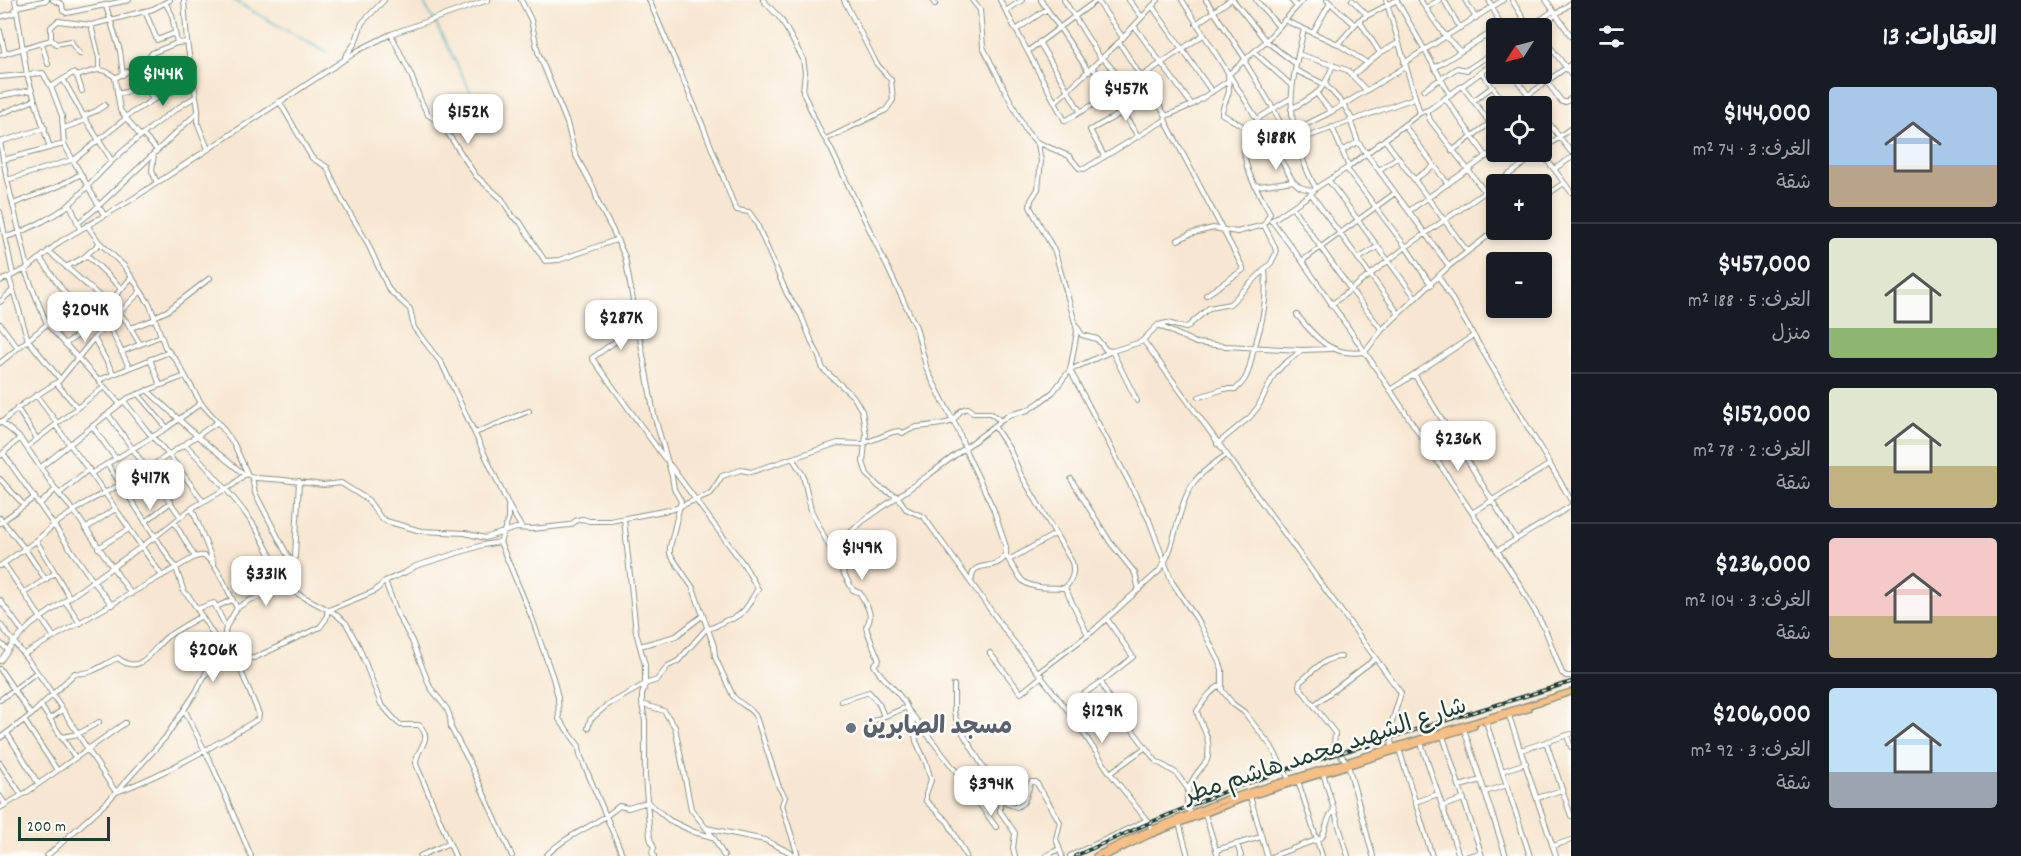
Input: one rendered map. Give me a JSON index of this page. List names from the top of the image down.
{
  "streets": {
    "main road": ["شارع الشهيد محمد هاشم مطر"]
  },
  "places": ["مسجد الصابرين"],
  "scale_bar": "200 m",
  "north": "bottom left",
  "page": {
    "heading": "العقارات: 13",
    "map_buttons": ["+", "−"],
    "price": [
      "$144K",
      "$457K",
      "$152K",
      "$188K",
      "$204K",
      "$287K",
      "$236K",
      "$417K",
      "$149K",
      "$331K",
      "$206K",
      "$129K",
      "$394K"
    ],
    "list": [
      {
        "name": "$144,000",
        "note": "الغرف: 3 · 74 m² · شقة"
      },
      {
        "name": "$457,000",
        "note": "الغرف: 5 · 188 m² · منزل"
      },
      {
        "name": "$152,000",
        "note": "الغرف: 2 · 78 m² · شقة"
      },
      {
        "name": "$236,000",
        "note": "الغرف: 3 · 104 m² · شقة"
      },
      {
        "name": "$206,000",
        "note": "الغرف: 3 · 92 m² · شقة"
      }
    ],
    "scale": "200 m"
  }
}
